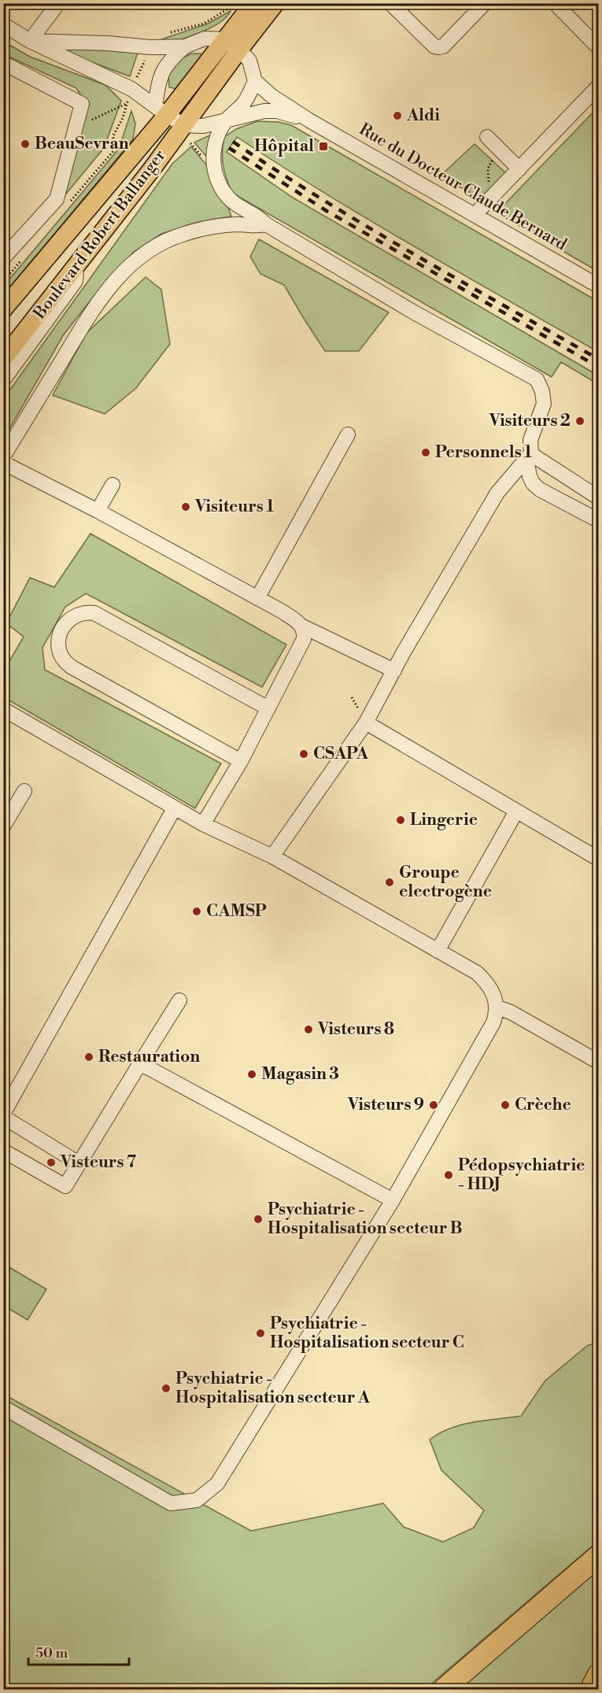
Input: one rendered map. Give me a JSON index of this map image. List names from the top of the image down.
{
  "streets": {
    "main road": ["Boulevard Robert Ballanger"],
    "street": ["Rue du Docteur Claude Bernard"]
  },
  "crossings": [
    ["Rue du Docteur Claude Bernard", "Boulevard Robert Ballanger"]
  ],
  "places": {
    "other": [
      "Aldi",
      "BeauSevran",
      "Visiteurs 2",
      "Personnels 1",
      "Visiteurs 1",
      "CSAPA",
      "Lingerie",
      "Groupe electrogène",
      "CAMSP",
      "Visteurs 8",
      "Restauration",
      "Magasin 3",
      "Visteurs 9",
      "Crèche",
      "Visteurs 7",
      "Pédopsychiatrie - HDJ",
      "Psychiatrie - Hospitalisation secteur B",
      "Psychiatrie - Hospitalisation secteur C",
      "Psychiatrie - Hospitalisation secteur A"
    ],
    "transit": ["Hôpital"]
  },
  "scale_bar": "50 m"
}
